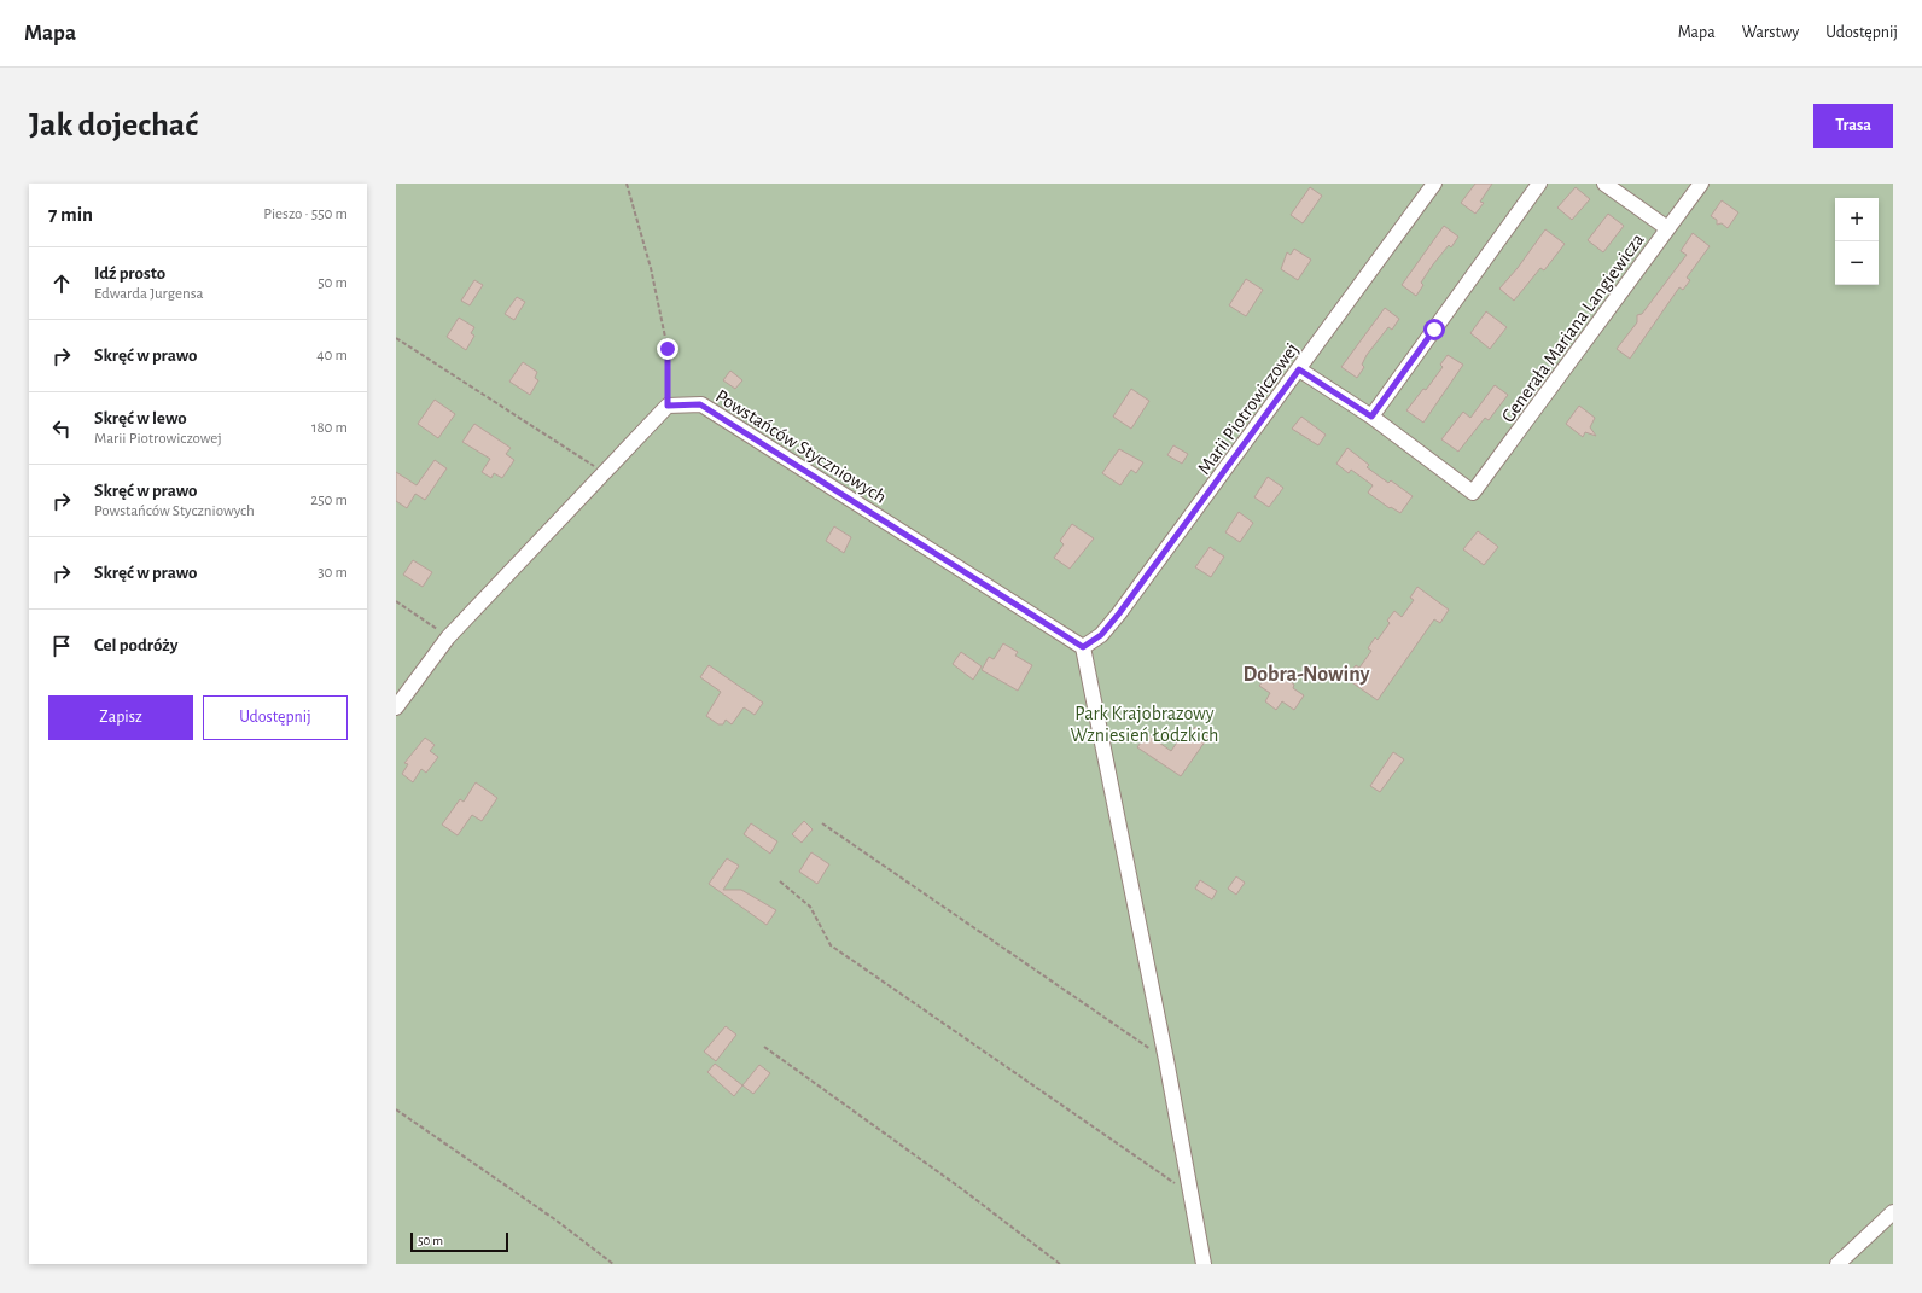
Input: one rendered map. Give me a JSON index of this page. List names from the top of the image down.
{
  "streets": {
    "street": ["Generała Mariana Langiewicza", "Marii Piotrowiczowej", "Powstańców Styczniowych"]
  },
  "crossings": [
    ["Marii Piotrowiczowej", "Powstańców Styczniowych"]
  ],
  "districts": ["Dobra-Nowiny"],
  "parks": ["Park Krajobrazowy Wzniesień Łódzkich"],
  "scale_bar": "50 m",
  "page": {
    "header": "Mapa",
    "nav": ["Mapa", "Warstwy", "Udostępnij"],
    "buttons": [
      "Trasa",
      ["Zapisz", "Udostępnij"]
    ],
    "title": "Jak dojechać",
    "heading": ["7 min", "Pieszo · 550 m"],
    "map_buttons": ["+", "−"],
    "list": [
      ["Idź prosto", "Edwarda Jurgensa", "50 m"],
      ["Skręć w prawo", "40 m"],
      ["Skręć w lewo", "Marii Piotrowiczowej", "180 m"],
      ["Skręć w prawo", "Powstańców Styczniowych", "250 m"],
      ["Skręć w prawo", "30 m"],
      "Cel podróży"
    ],
    "scale": "50 m"
  }
}
